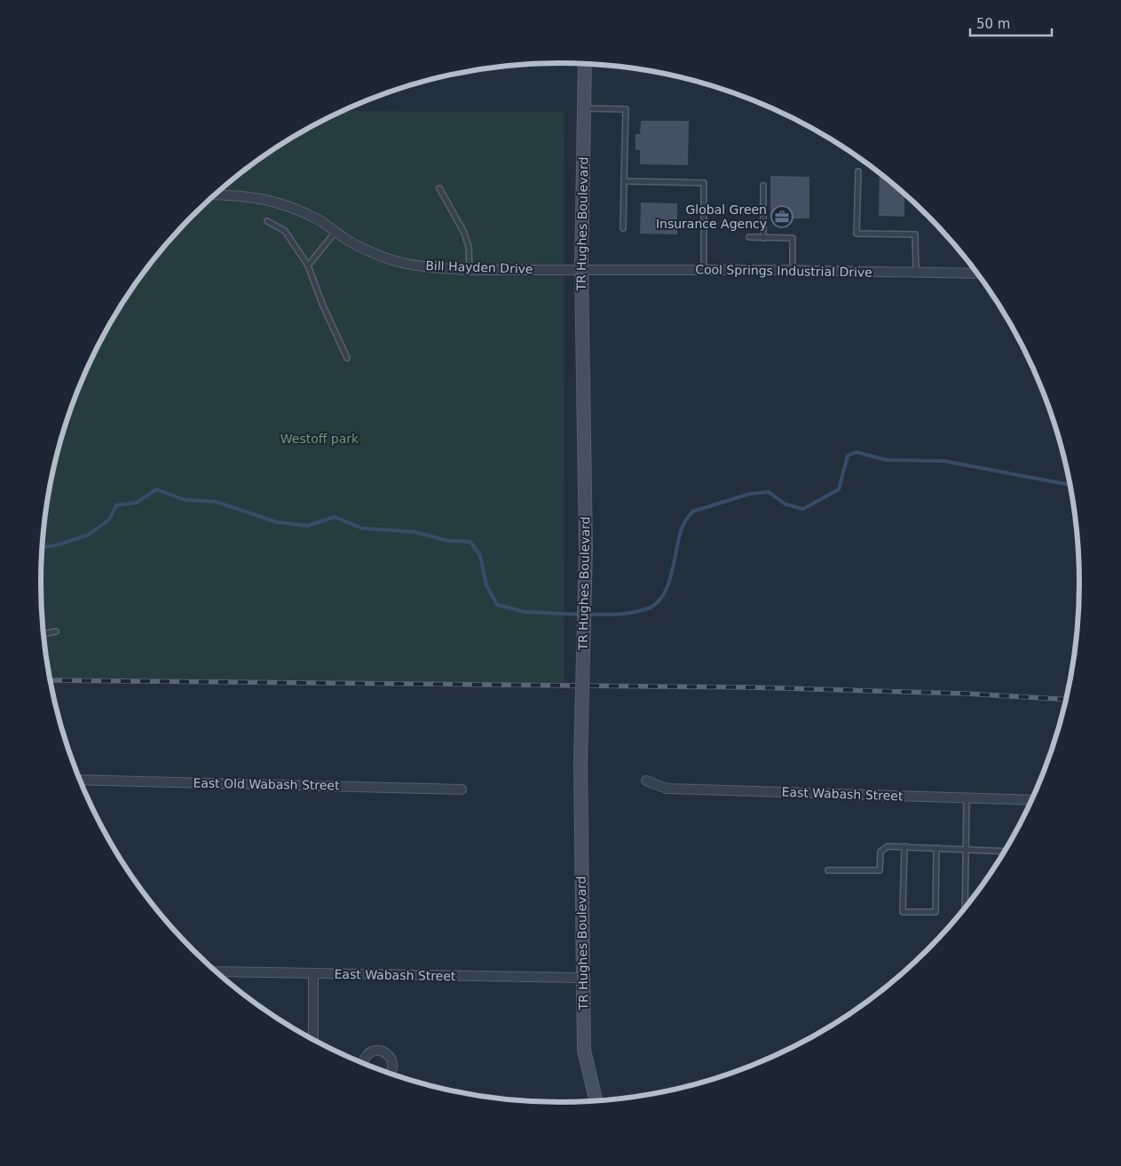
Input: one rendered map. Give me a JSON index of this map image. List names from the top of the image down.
{
  "streets": {
    "main road": ["TR Hughes Boulevard"],
    "street": [
      "Bill Hayden Drive",
      "Cool Springs Industrial Drive",
      "East Old Wabash Street",
      "East Wabash Street"
    ]
  },
  "crossings": [
    ["TR Hughes Boulevard", "Bill Hayden Drive"],
    ["TR Hughes Boulevard", "Cool Springs Industrial Drive"],
    ["TR Hughes Boulevard", "East Wabash Street"],
    ["Bill Hayden Drive", "Cool Springs Industrial Drive"]
  ],
  "parks": ["Westoff park"],
  "places": {
    "office": ["Global Green Insurance Agency"]
  },
  "scale_bar": "50 m"
}
